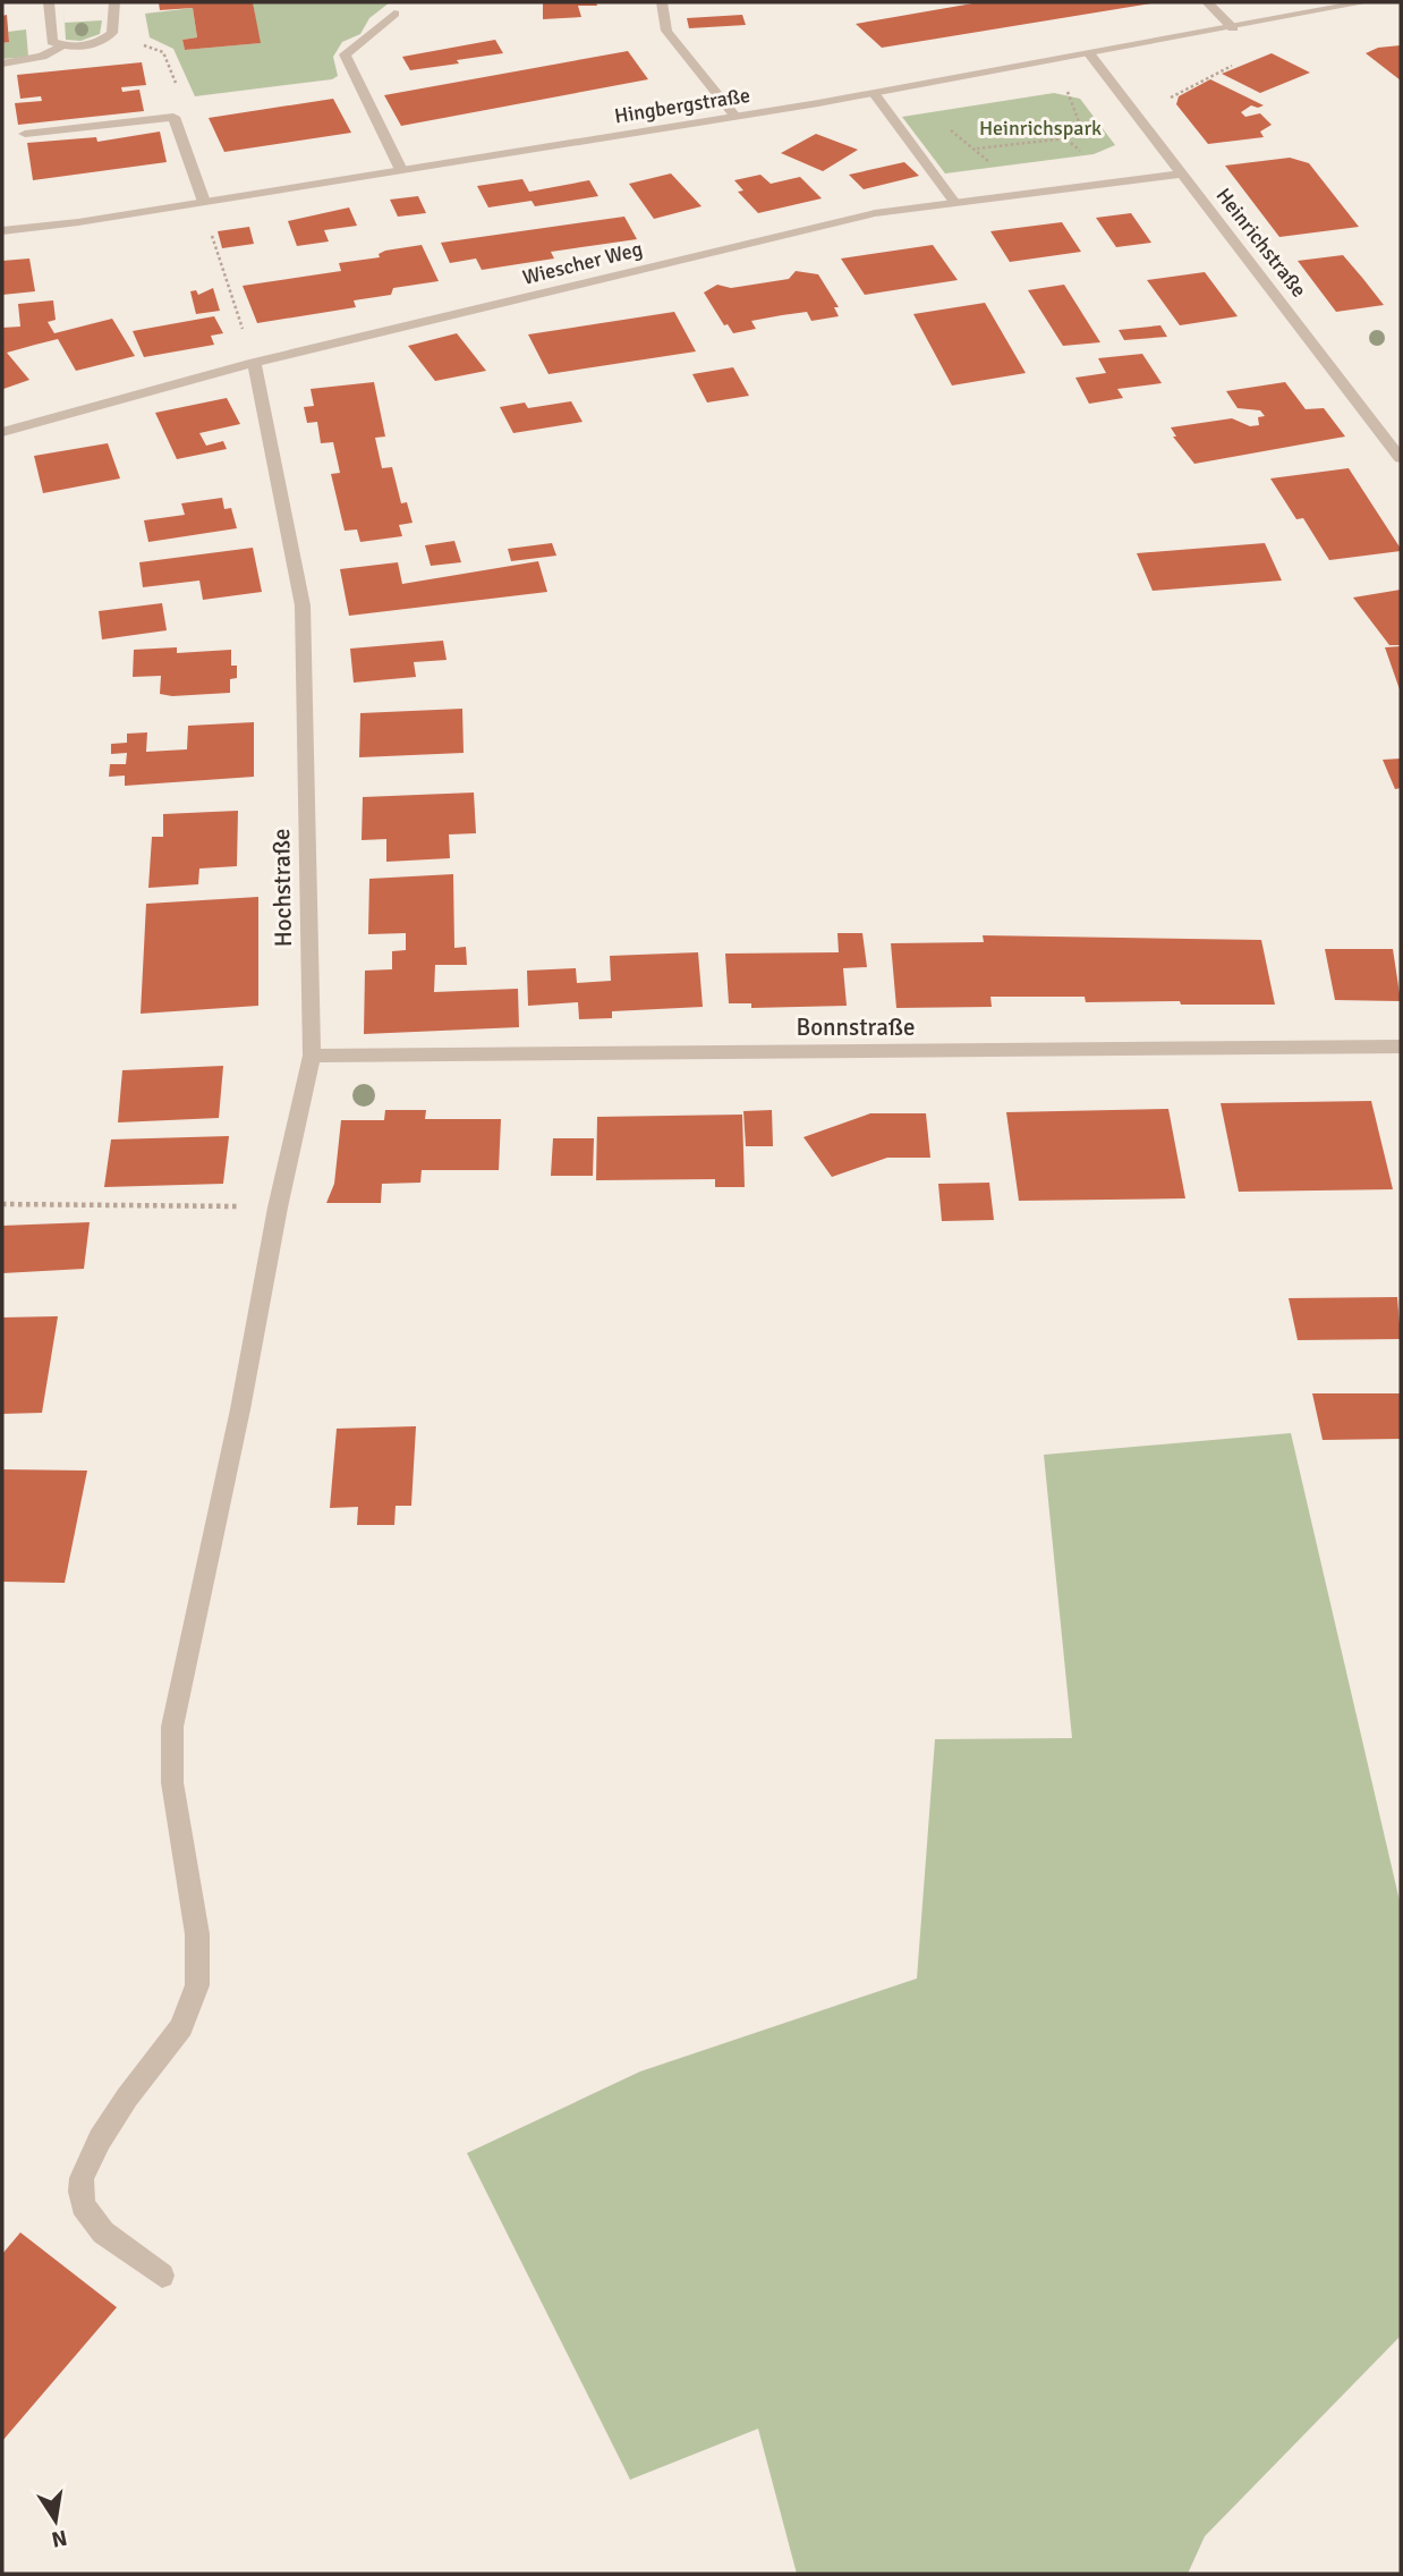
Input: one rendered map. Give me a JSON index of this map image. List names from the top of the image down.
{
  "streets": {
    "street": [
      "Hingbergstraße",
      "Heinrichstraße",
      "Wiescher Weg",
      "Hochstraße",
      "Bonnstraße"
    ]
  },
  "crossings": [
    ["Hingbergstraße", "Heinrichstraße"],
    ["Heinrichstraße", "Wiescher Weg"],
    ["Wiescher Weg", "Hochstraße"],
    ["Hochstraße", "Bonnstraße"]
  ],
  "parks": ["Heinrichspark"],
  "north": "bottom"
}
